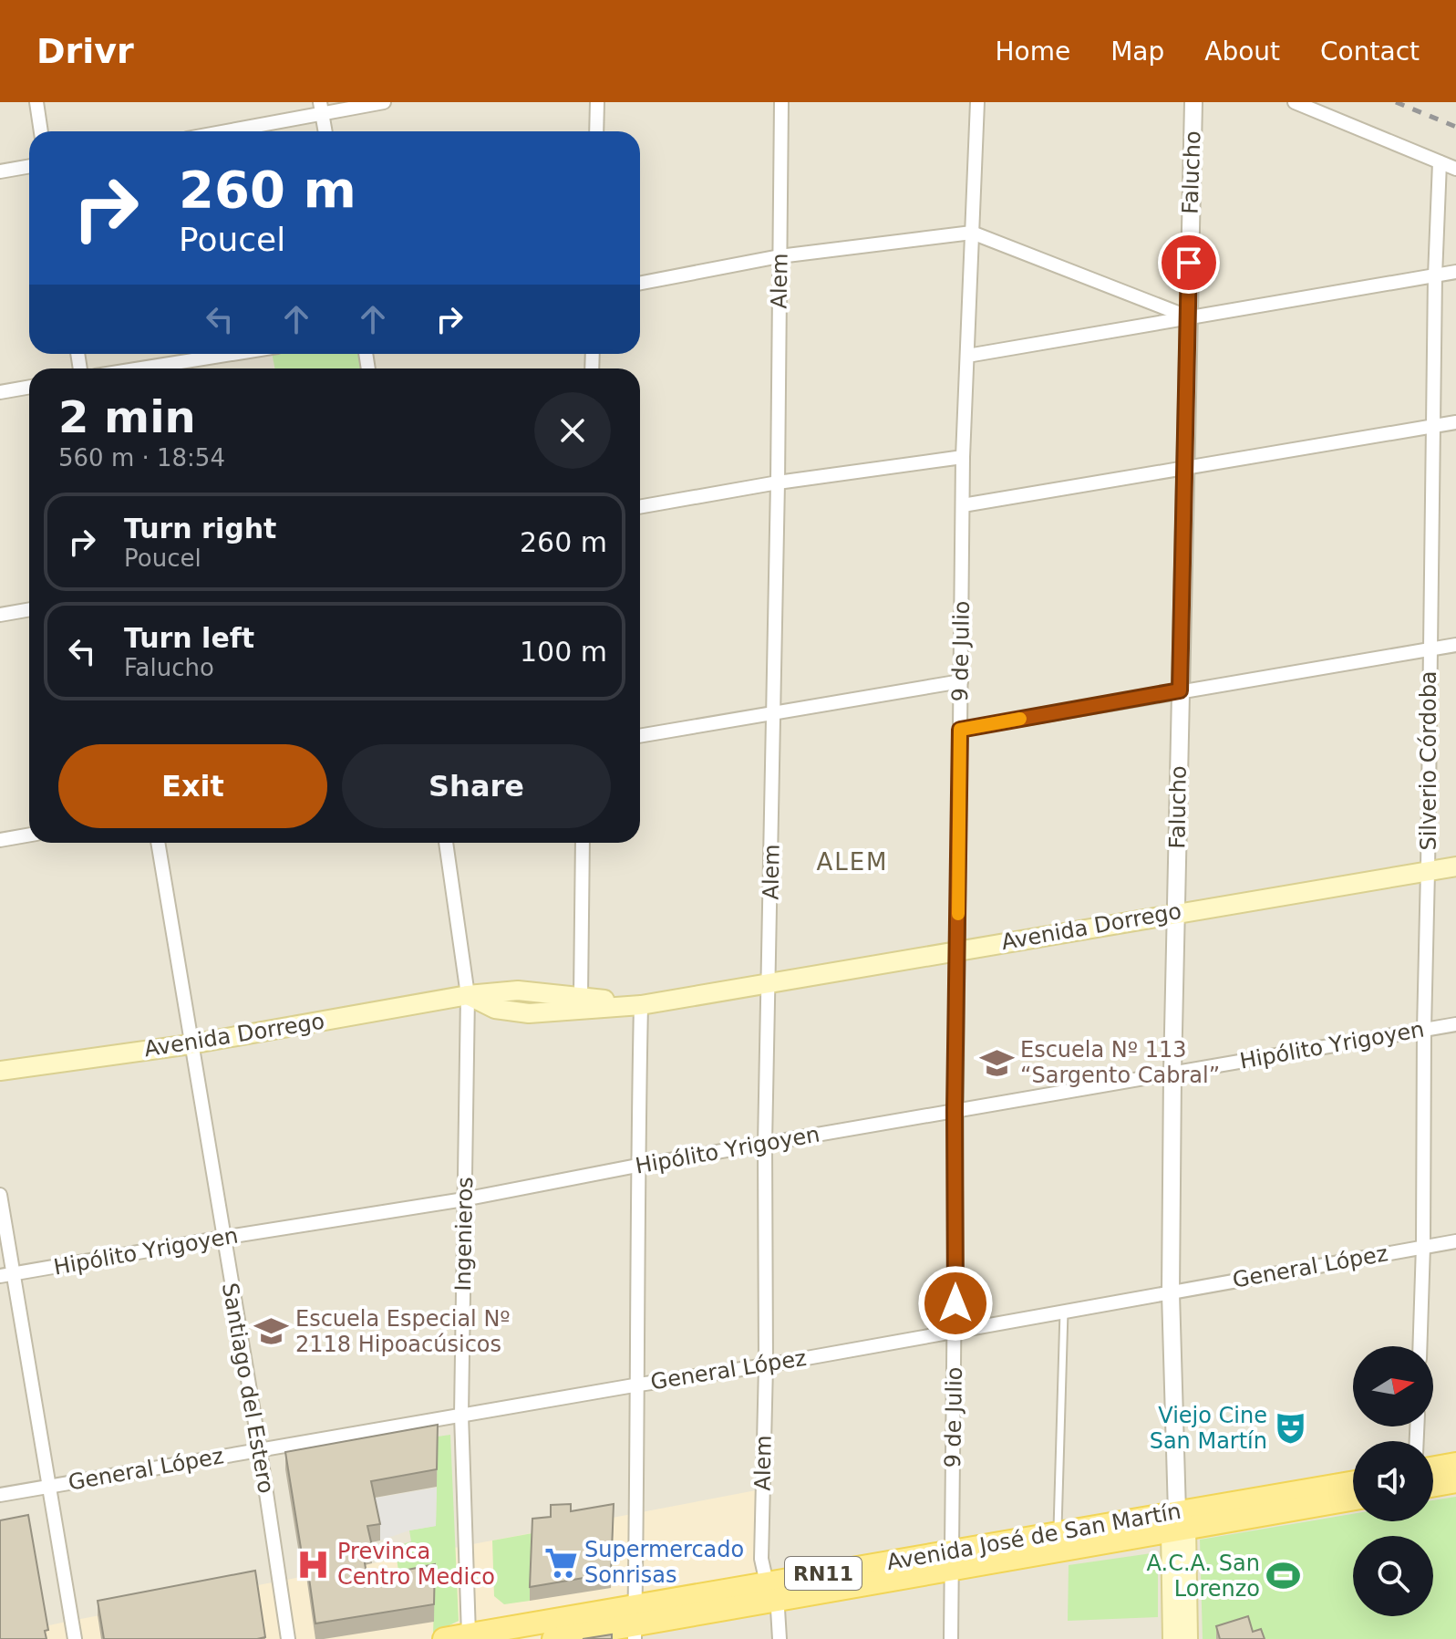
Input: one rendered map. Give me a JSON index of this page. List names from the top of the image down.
{
  "streets": {
    "main road": [
      "Falucho",
      "Avenida Dorrego",
      "Avenida José de San Martín",
      "RN11"
    ],
    "street": [
      "Alem",
      "9 de Julio",
      "Silverio Córdoba",
      "Hipólito Yrigoyen",
      "Ingenieros",
      "General López",
      "Santiago del Estero"
    ]
  },
  "crossings": [
    ["Falucho", "Avenida Dorrego"],
    ["Falucho", "Hipólito Yrigoyen"],
    ["Falucho", "General López"],
    ["Falucho", "Avenida José de San Martín"],
    ["Alem", "Avenida Dorrego"],
    ["Alem", "Hipólito Yrigoyen"],
    ["Alem", "General López"],
    ["Alem", "Avenida José de San Martín"],
    ["9 de Julio", "Avenida Dorrego"],
    ["9 de Julio", "Hipólito Yrigoyen"],
    ["9 de Julio", "General López"],
    ["9 de Julio", "Avenida José de San Martín"],
    ["Silverio Córdoba", "Avenida Dorrego"],
    ["Silverio Córdoba", "Hipólito Yrigoyen"],
    ["Silverio Córdoba", "General López"],
    ["Avenida Dorrego", "Ingenieros"],
    ["Avenida Dorrego", "Santiago del Estero"],
    ["Hipólito Yrigoyen", "Ingenieros"],
    ["Hipólito Yrigoyen", "Santiago del Estero"],
    ["Ingenieros", "General López"],
    ["Ingenieros", "Avenida José de San Martín"],
    ["General López", "Santiago del Estero"]
  ],
  "districts": ["ALEM"],
  "places": {
    "school or university": ["Escuela Nº 113 “Sargento Cabral”", "Escuela Especial Nº 2118 Hipoacúsicos"],
    "theatre": ["Viejo Cine San Martín"],
    "supermarket": ["Supermercado Sonrisas"],
    "hospital": ["Previnca Centro Medico"],
    "sports": ["A.C.A. San Lorenzo"]
  },
  "north": "right",
  "page": {
    "header": "Drivr",
    "nav": [
      "Home",
      "Map",
      "About",
      "Contact"
    ],
    "turn": ["260 m", "Poucel"],
    "heading": ["2 min", "560 m · 18:54"],
    "list": [
      {
        "name": "Turn right",
        "note": "Poucel",
        "value": "260 m"
      },
      {
        "name": "Turn left",
        "note": "Falucho",
        "value": "100 m"
      }
    ],
    "buttons": ["Exit", "Share"]
  }
}
